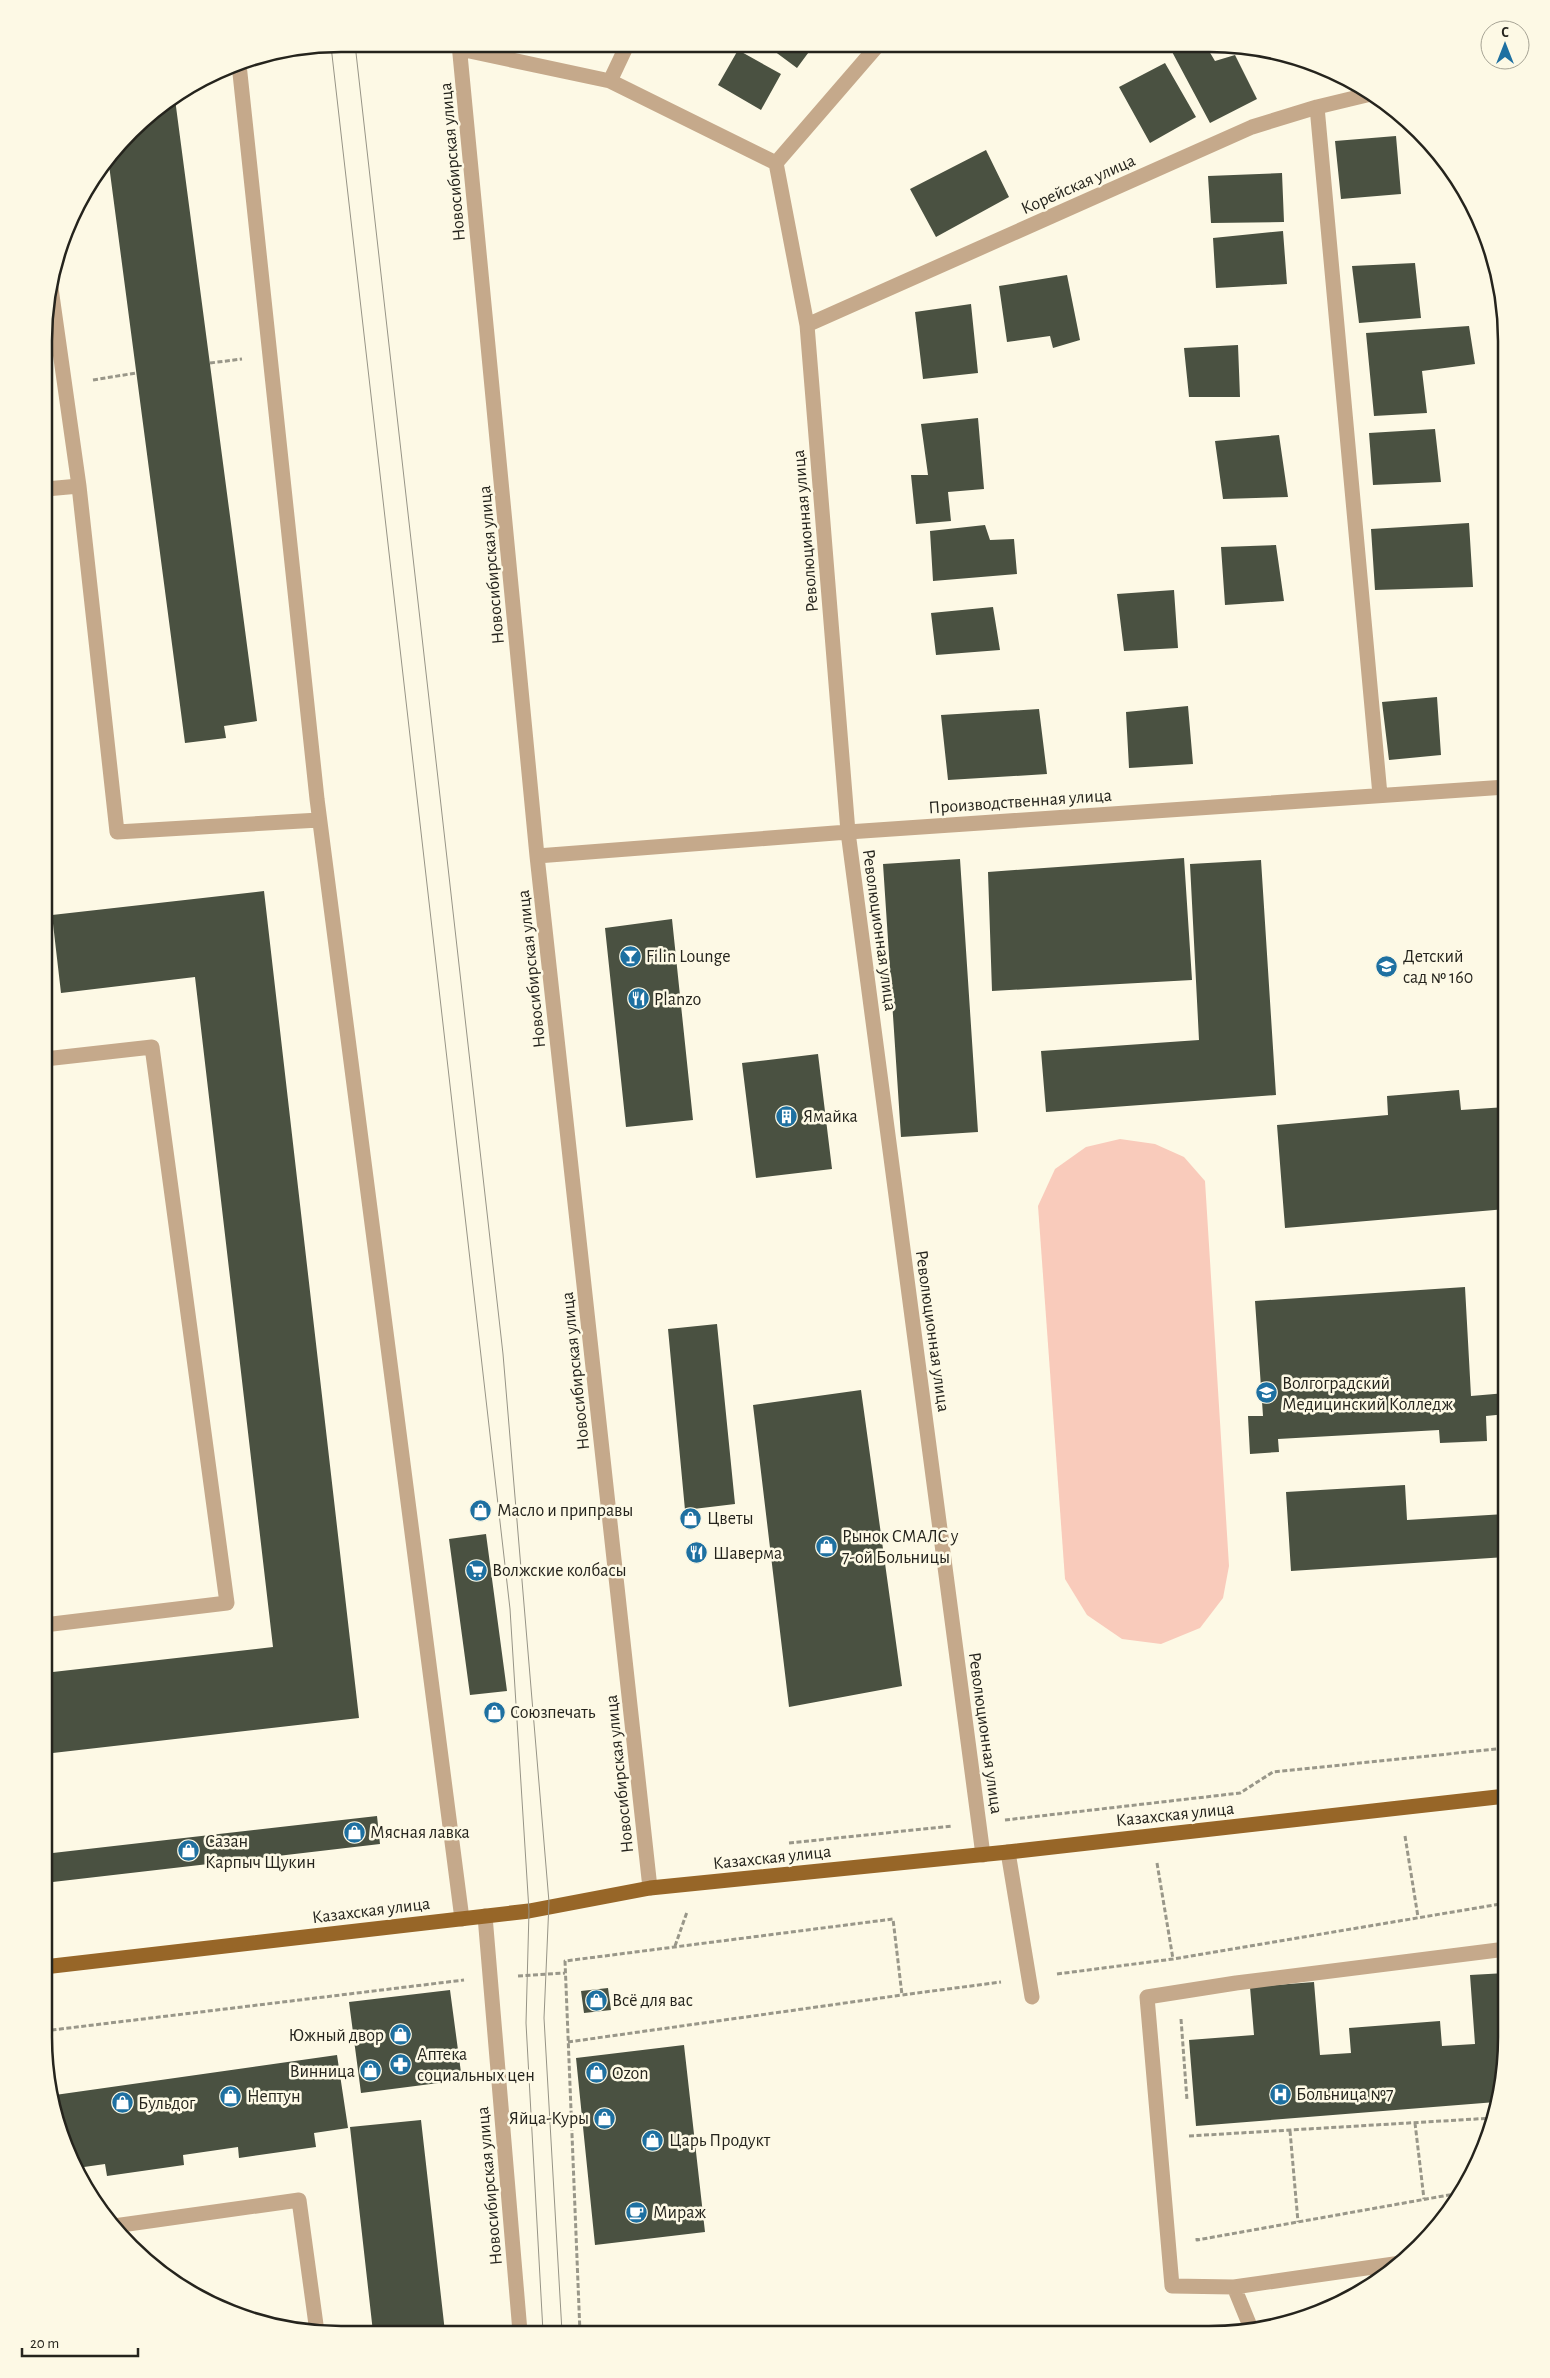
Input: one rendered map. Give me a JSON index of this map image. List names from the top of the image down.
{
  "streets": {
    "main road": ["Казахская улица"],
    "street": [
      "Новосибирская улица",
      "Корейская улица",
      "Революционная улица",
      "Производственная улица"
    ]
  },
  "crossings": [
    ["Новосибирская улица", "Производственная улица"],
    ["Новосибирская улица", "Казахская улица"],
    ["Корейская улица", "Революционная улица"],
    ["Революционная улица", "Производственная улица"],
    ["Революционная улица", "Казахская улица"]
  ],
  "places": {
    "bar": ["Filin Lounge"],
    "school or university": ["Детский сад № 160", "Волгоградский Медицинский Колледж"],
    "restaurant": ["Planzo", "Шаверма"],
    "building": ["Ямайка"],
    "shop": [
      "Масло и приправы",
      "Цветы",
      "Рынок СМАЛС у 7-ой Больницы",
      "Союзпечать",
      "Мясная лавка",
      "Сазан Карпыч Щукин",
      "Всё для вас",
      "Южный двор",
      "Винница",
      "Ozon",
      "Нептун",
      "Бульдог",
      "Яйца-Куры",
      "Царь Продукт"
    ],
    "supermarket": ["Волжские колбасы"],
    "pharmacy": ["Аптека социальных цен"],
    "hospital": ["Больница №7"],
    "cafe": ["Мираж"]
  },
  "scale_bar": "20 m",
  "north": "top"
}
